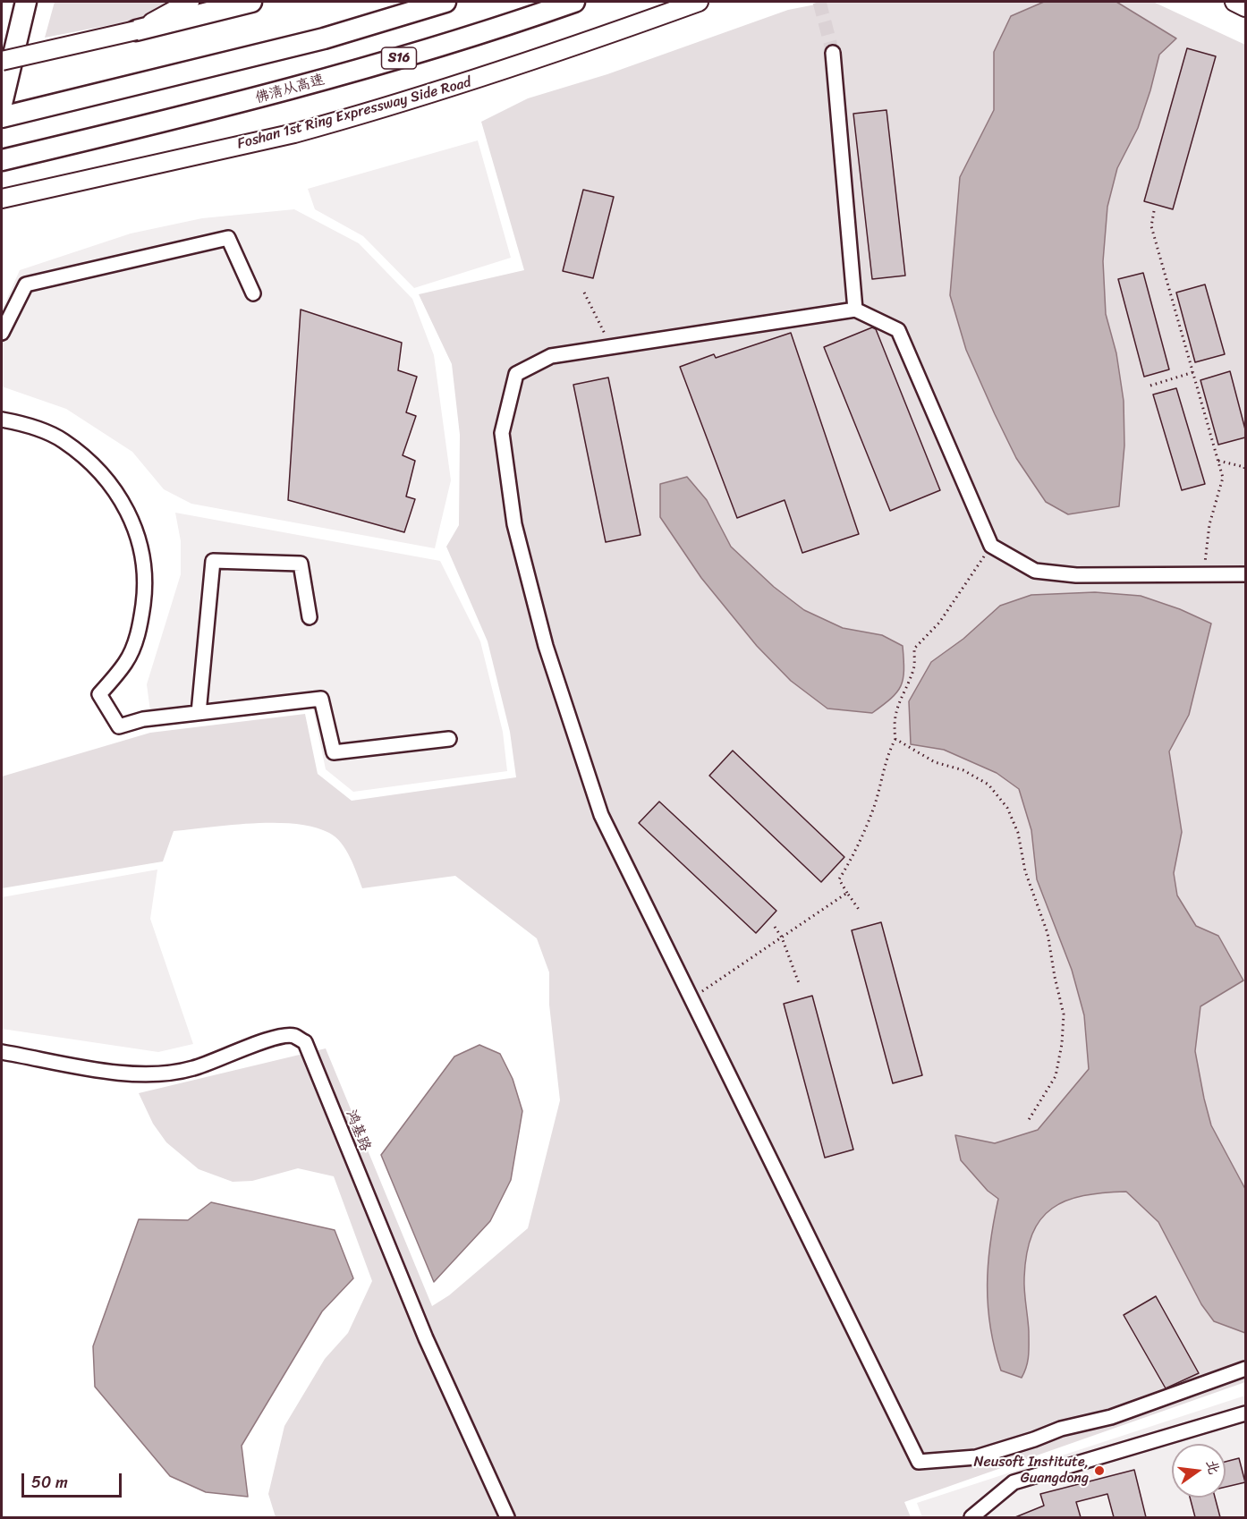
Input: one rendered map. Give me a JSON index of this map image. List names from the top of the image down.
{
  "streets": {
    "highway": ["S16", "佛清从高速"],
    "main road": ["Foshan 1st Ring Expressway Side Road"],
    "street": ["鸿基路"]
  },
  "places": ["Neusoft Institute, Guangdong"],
  "scale_bar": "50 m",
  "north": "right"
}
